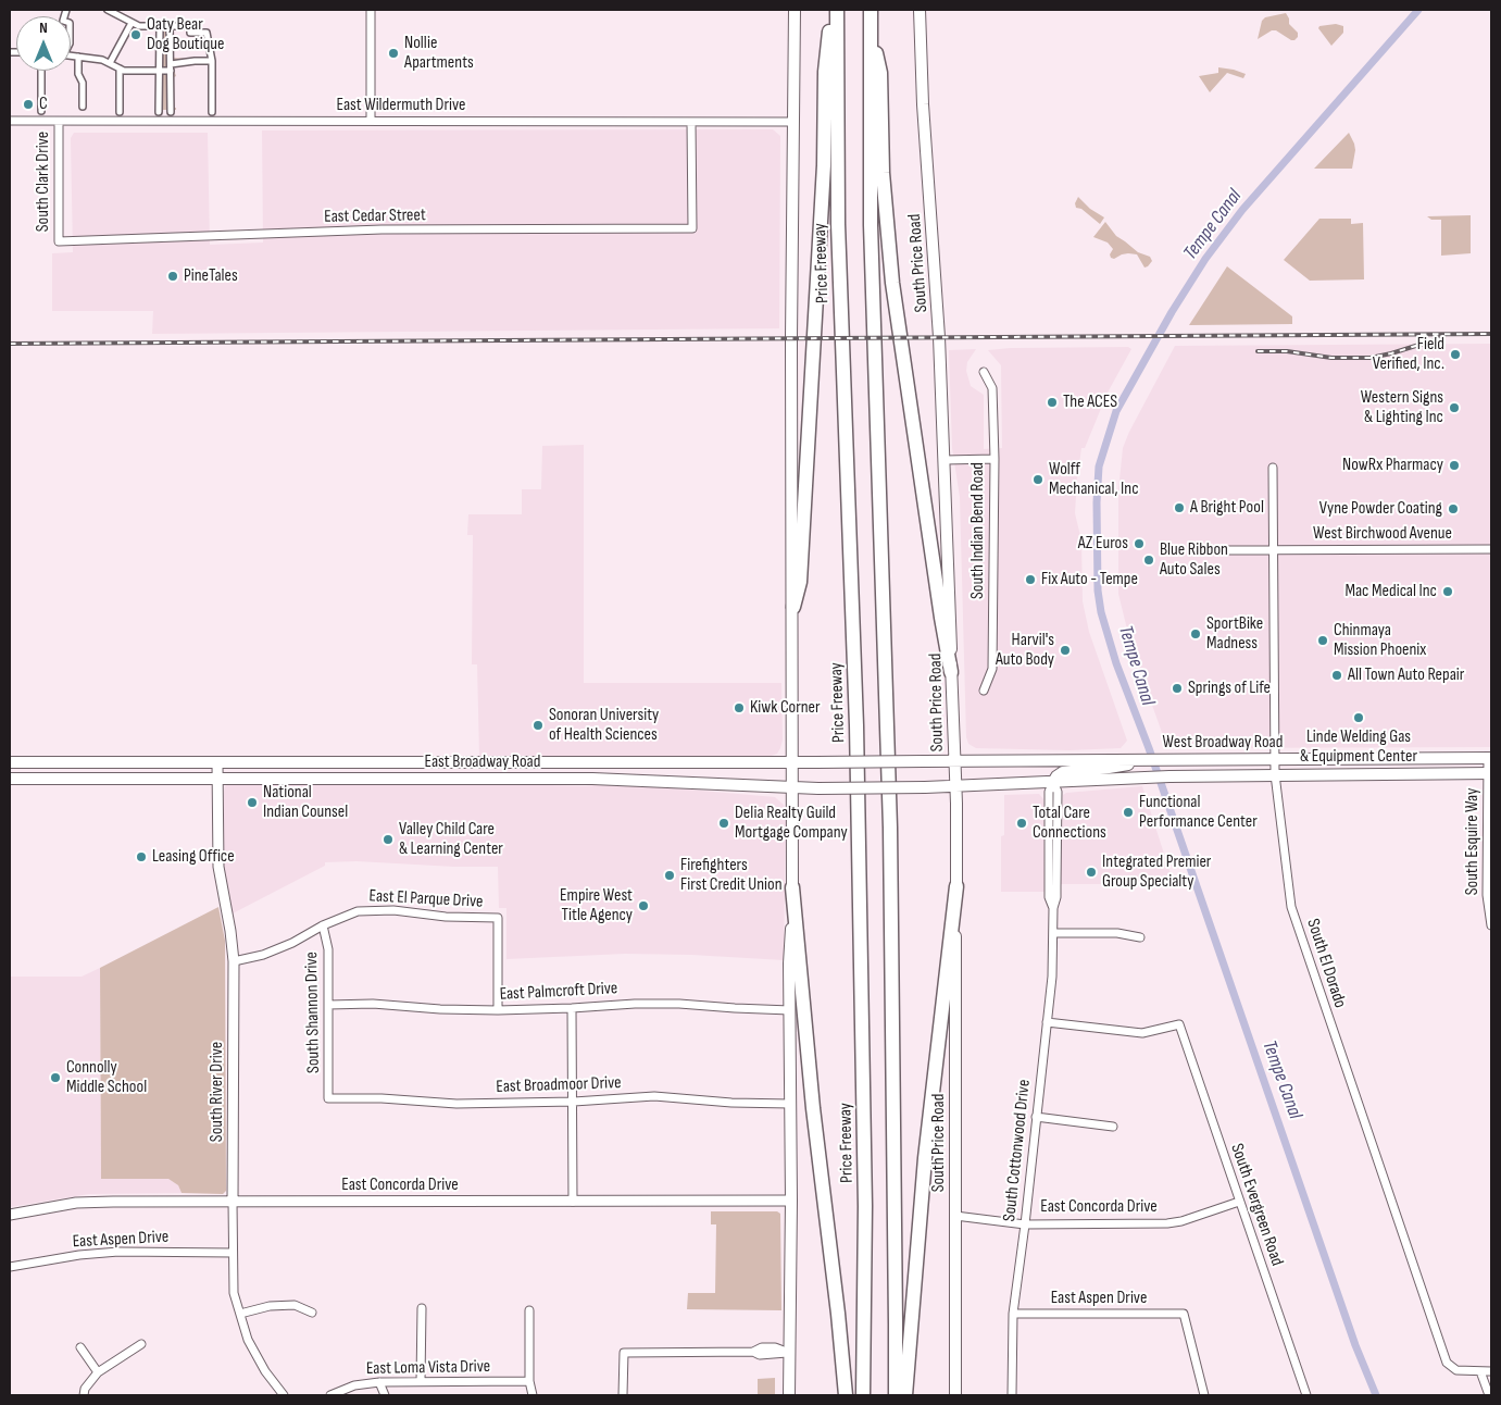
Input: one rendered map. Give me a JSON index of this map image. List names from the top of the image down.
{
  "streets": {
    "highway": ["Price Freeway"],
    "main road": ["South Price Road", "West Broadway Road", "East Broadway Road"],
    "street": [
      "East Wildermuth Drive",
      "South Clark Drive",
      "East Cedar Street",
      "South Indian Bend Road",
      "West Birchwood Avenue",
      "South Esquire Way",
      "East El Parque Drive",
      "South El Dorado",
      "East Palmcroft Drive",
      "South Shannon Drive",
      "East Broadmoor Drive",
      "South River Drive",
      "South Cottonwood Drive",
      "East Concorda Drive",
      "South Evergreen Road",
      "East Aspen Drive",
      "East Loma Vista Drive"
    ]
  },
  "crossings": [
    ["East Wildermuth Drive", "South Clark Drive"],
    ["East Wildermuth Drive", "East Cedar Street"],
    ["South Clark Drive", "East Cedar Street"],
    ["South Price Road", "West Broadway Road"],
    ["South Price Road", "East Broadway Road"],
    ["South Price Road", "East Concorda Drive"],
    ["West Birchwood Avenue", "South El Dorado"],
    ["West Broadway Road", "East Broadway Road"],
    ["West Broadway Road", "South Esquire Way"],
    ["West Broadway Road", "South El Dorado"],
    ["West Broadway Road", "South Cottonwood Drive"],
    ["East Broadway Road", "South River Drive"],
    ["East El Parque Drive", "East Palmcroft Drive"],
    ["East El Parque Drive", "South Shannon Drive"],
    ["East El Parque Drive", "South River Drive"],
    ["East Palmcroft Drive", "South Shannon Drive"],
    ["South Shannon Drive", "East Broadmoor Drive"],
    ["South River Drive", "East Concorda Drive"],
    ["South River Drive", "East Aspen Drive"],
    ["South Cottonwood Drive", "East Concorda Drive"],
    ["South Cottonwood Drive", "South Evergreen Road"],
    ["South Cottonwood Drive", "East Aspen Drive"],
    ["East Concorda Drive", "South Evergreen Road"]
  ],
  "water": ["Tempe Canal"],
  "places": [
    "Oaty Bear Dog Boutique",
    "Nollie Apartments",
    "C",
    "PineTales",
    "Field Verified, Inc.",
    "The ACES",
    "Western Signs & Lighting Inc",
    "NowRx Pharmacy",
    "Wolff Mechanical, Inc",
    "A Bright Pool",
    "Vyne Powder Coating",
    "AZ Euros",
    "Blue Ribbon Auto Sales",
    "Fix Auto - Tempe",
    "Mac Medical Inc",
    "SportBike Madness",
    "Chinmaya Mission Phoenix",
    "Harvil's Auto Body",
    "All Town Auto Repair",
    "Springs of Life",
    "Kiwk Corner",
    "Linde Welding Gas & Equipment Center",
    "Sonoran University of Health Sciences",
    "National Indian Counsel",
    "Functional Performance Center",
    "Delia Realty Guild Mortgage Company",
    "Total Care Connections",
    "Valley Child Care & Learning Center",
    "Leasing Office",
    "Integrated Premier Group Specialty",
    "Firefighters First Credit Union",
    "Empire West Title Agency",
    "Connolly Middle School"
  ],
  "north": "top"
}
